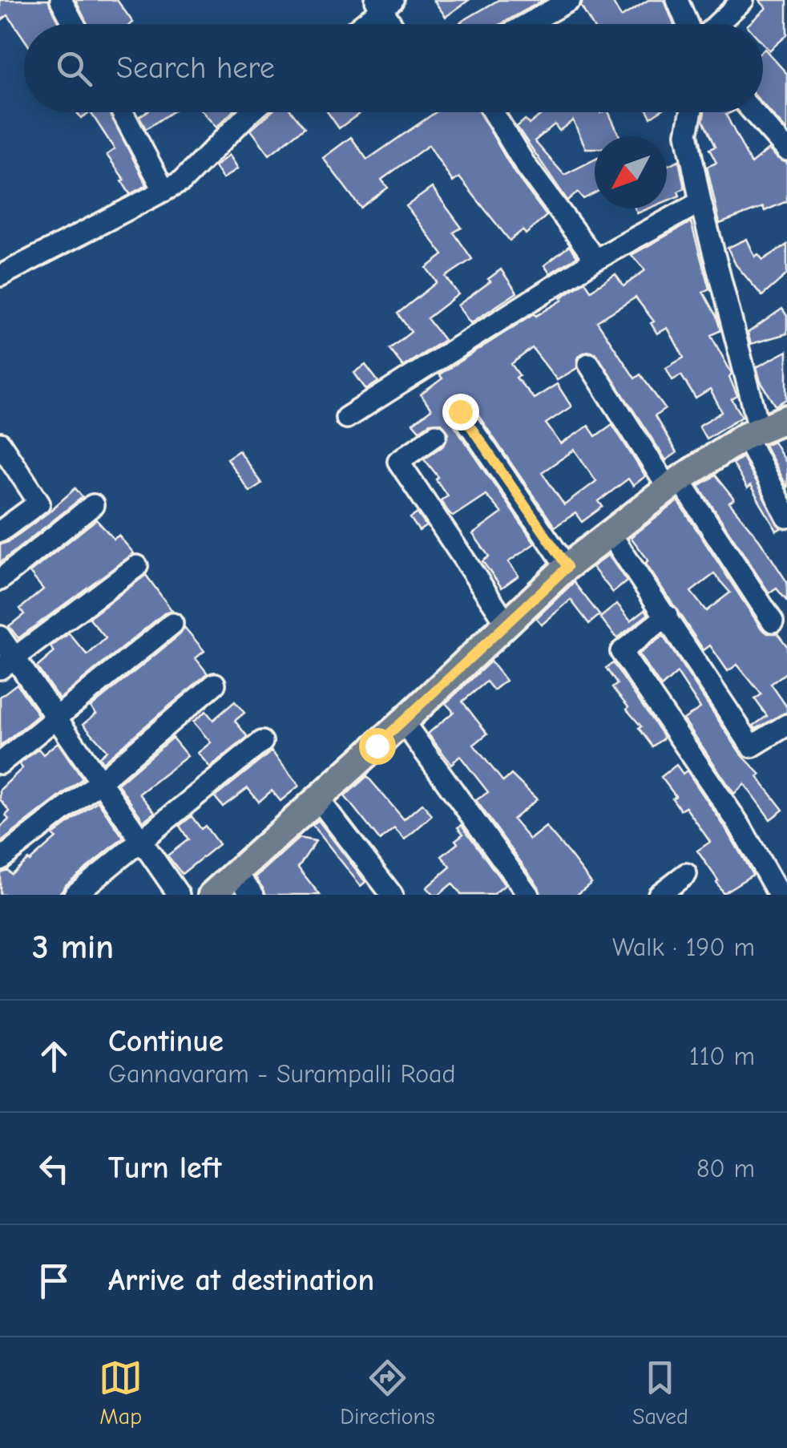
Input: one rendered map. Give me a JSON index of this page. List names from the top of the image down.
{
  "north": "bottom left",
  "page": {
    "search": "Search here",
    "heading": ["3 min", "Walk · 190 m"],
    "list": [
      ["Continue", "Gannavaram - Surampalli Road", "110 m"],
      ["Turn left", "80 m"],
      "Arrive at destination"
    ],
    "nav": ["Map", "Directions", "Saved"]
  }
}
